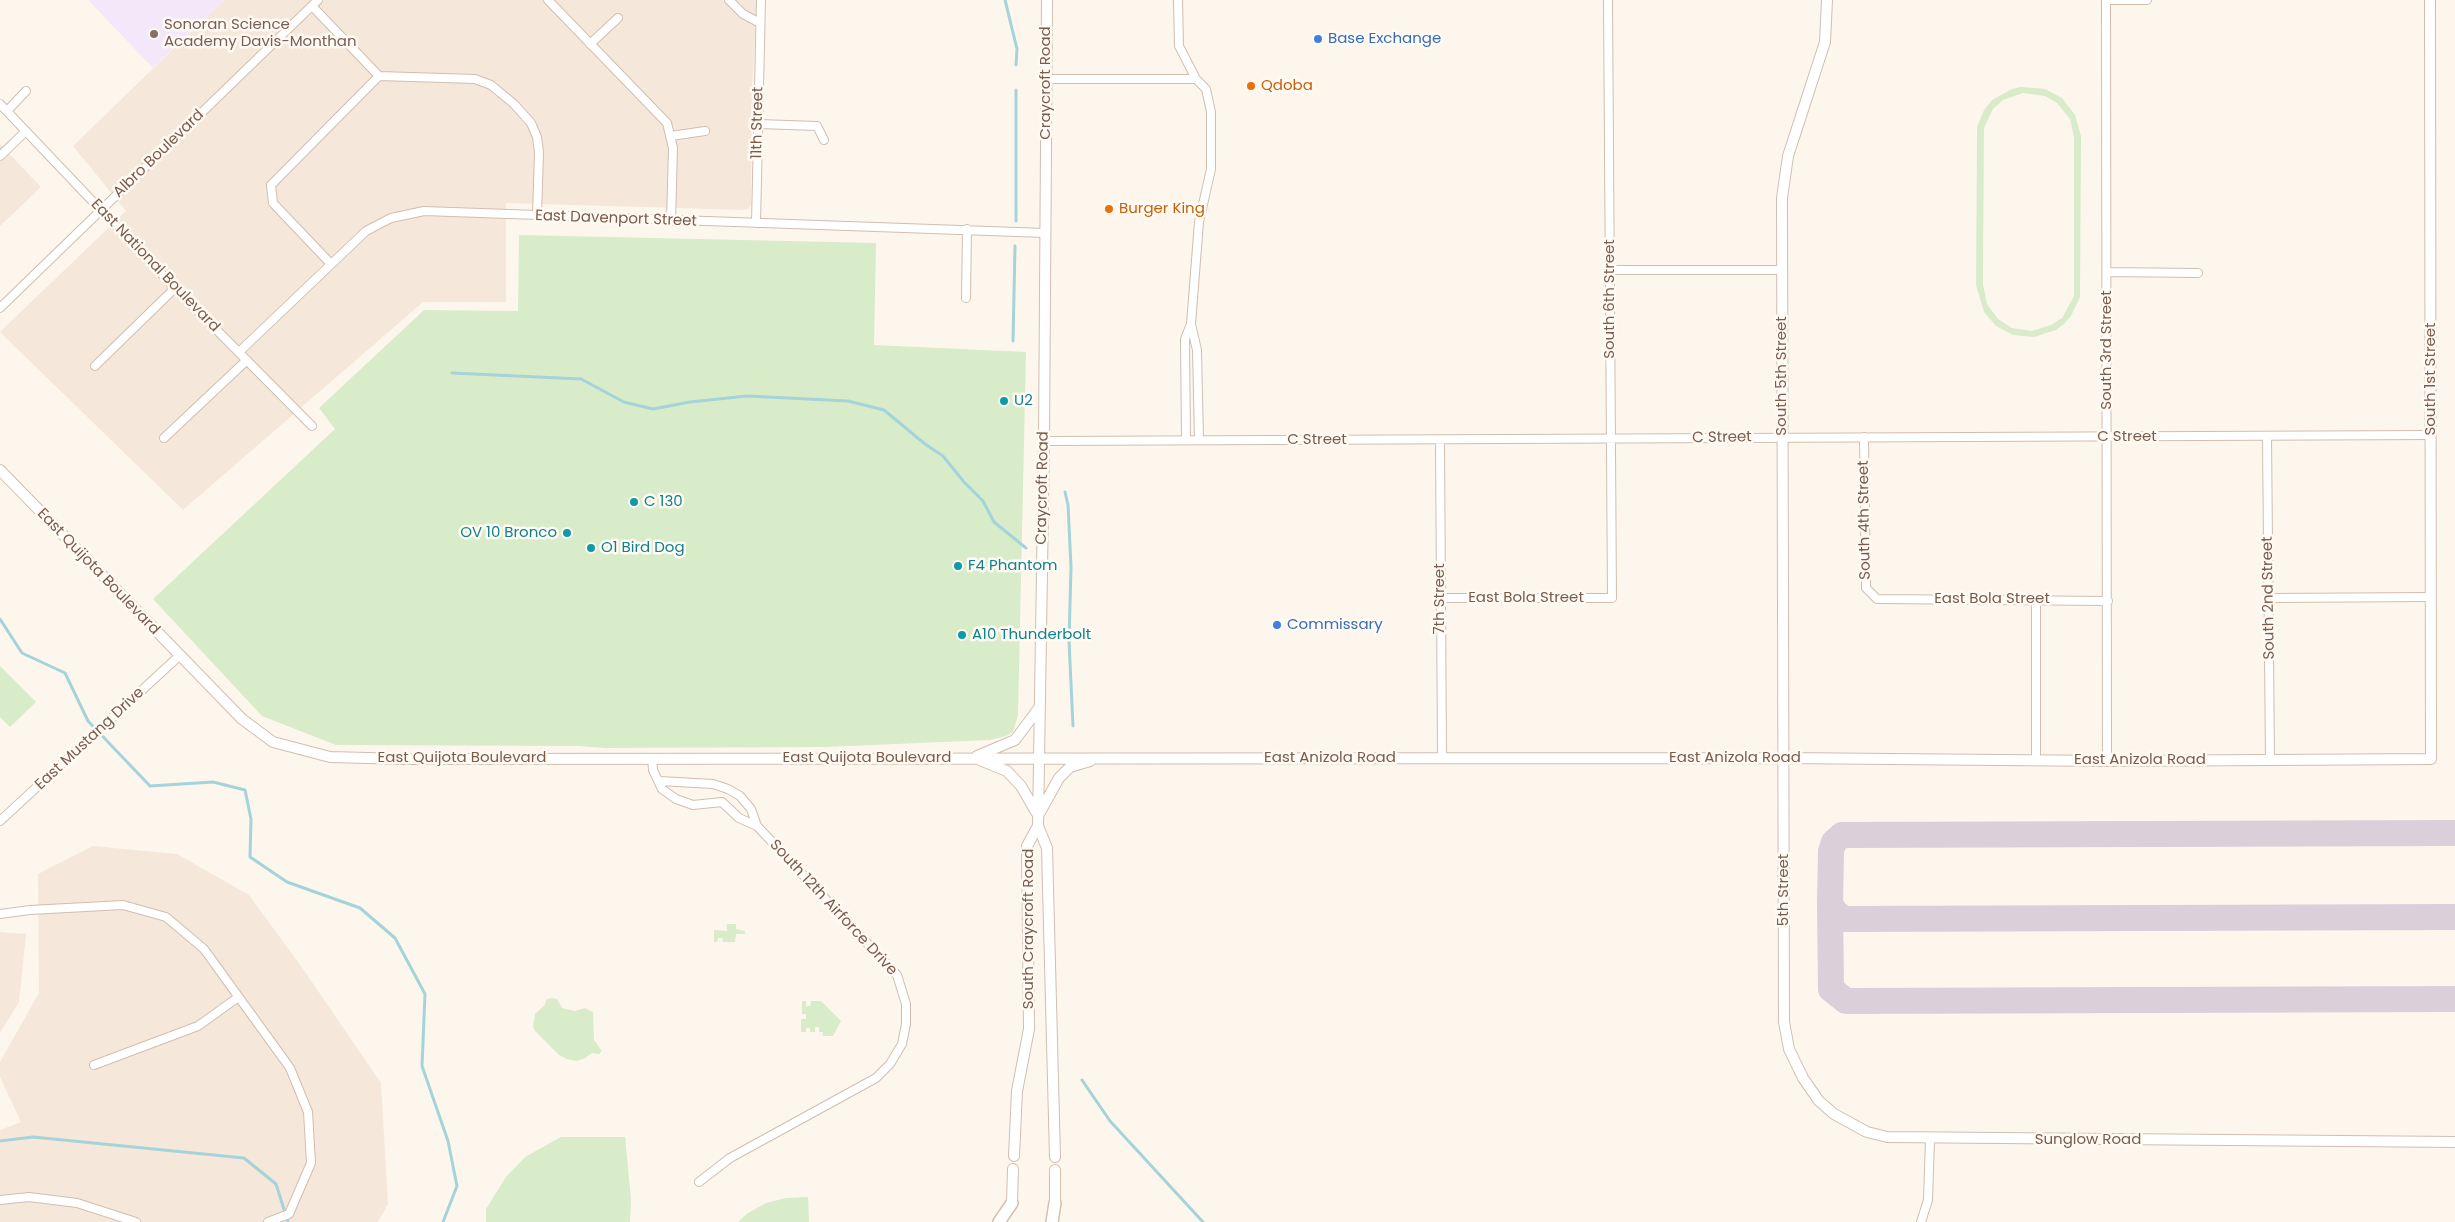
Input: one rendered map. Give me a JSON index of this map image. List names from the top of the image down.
{
  "streets": {
    "street": [
      "Craycroft Road",
      "11th Street",
      "Albro Boulevard",
      "East Davenport Street",
      "East National Boulevard",
      "South 6th Street",
      "South 3rd Street",
      "South 5th Street",
      "South 1st Street",
      "C Street",
      "South 4th Street",
      "East Quijota Boulevard",
      "East Bola Street",
      "South 2nd Street",
      "7th Street",
      "East Mustang Drive",
      "East Anizola Road",
      "5th Street",
      "South 12th Airforce Drive",
      "South Craycroft Road",
      "Sunglow Road"
    ]
  },
  "crossings": [
    ["Craycroft Road", "East Davenport Street"],
    ["Craycroft Road", "C Street"],
    ["Craycroft Road", "East Quijota Boulevard"],
    ["Craycroft Road", "East Anizola Road"],
    ["Craycroft Road", "South Craycroft Road"],
    ["11th Street", "East Davenport Street"],
    ["Albro Boulevard", "East National Boulevard"],
    ["East Davenport Street", "East National Boulevard"],
    ["South 6th Street", "C Street"],
    ["South 6th Street", "East Bola Street"],
    ["South 3rd Street", "C Street"],
    ["South 3rd Street", "East Bola Street"],
    ["South 3rd Street", "East Anizola Road"],
    ["South 5th Street", "C Street"],
    ["South 5th Street", "East Anizola Road"],
    ["South 5th Street", "5th Street"],
    ["South 1st Street", "C Street"],
    ["South 1st Street", "East Anizola Road"],
    ["C Street", "South 4th Street"],
    ["C Street", "South 2nd Street"],
    ["C Street", "7th Street"],
    ["South 4th Street", "East Bola Street"],
    ["East Quijota Boulevard", "East Mustang Drive"],
    ["East Quijota Boulevard", "East Anizola Road"],
    ["East Quijota Boulevard", "South 12th Airforce Drive"],
    ["East Bola Street", "7th Street"],
    ["South 2nd Street", "East Anizola Road"],
    ["7th Street", "East Anizola Road"],
    ["East Anizola Road", "5th Street"],
    ["5th Street", "Sunglow Road"]
  ],
  "places": [
    "Sonoran Science Academy Davis-Monthan",
    "Base Exchange",
    "Qdoba",
    "Burger King",
    "U2",
    "C 130",
    "OV 10 Bronco",
    "O1 Bird Dog",
    "F4 Phantom",
    "Commissary",
    "A10 Thunderbolt"
  ]
}
